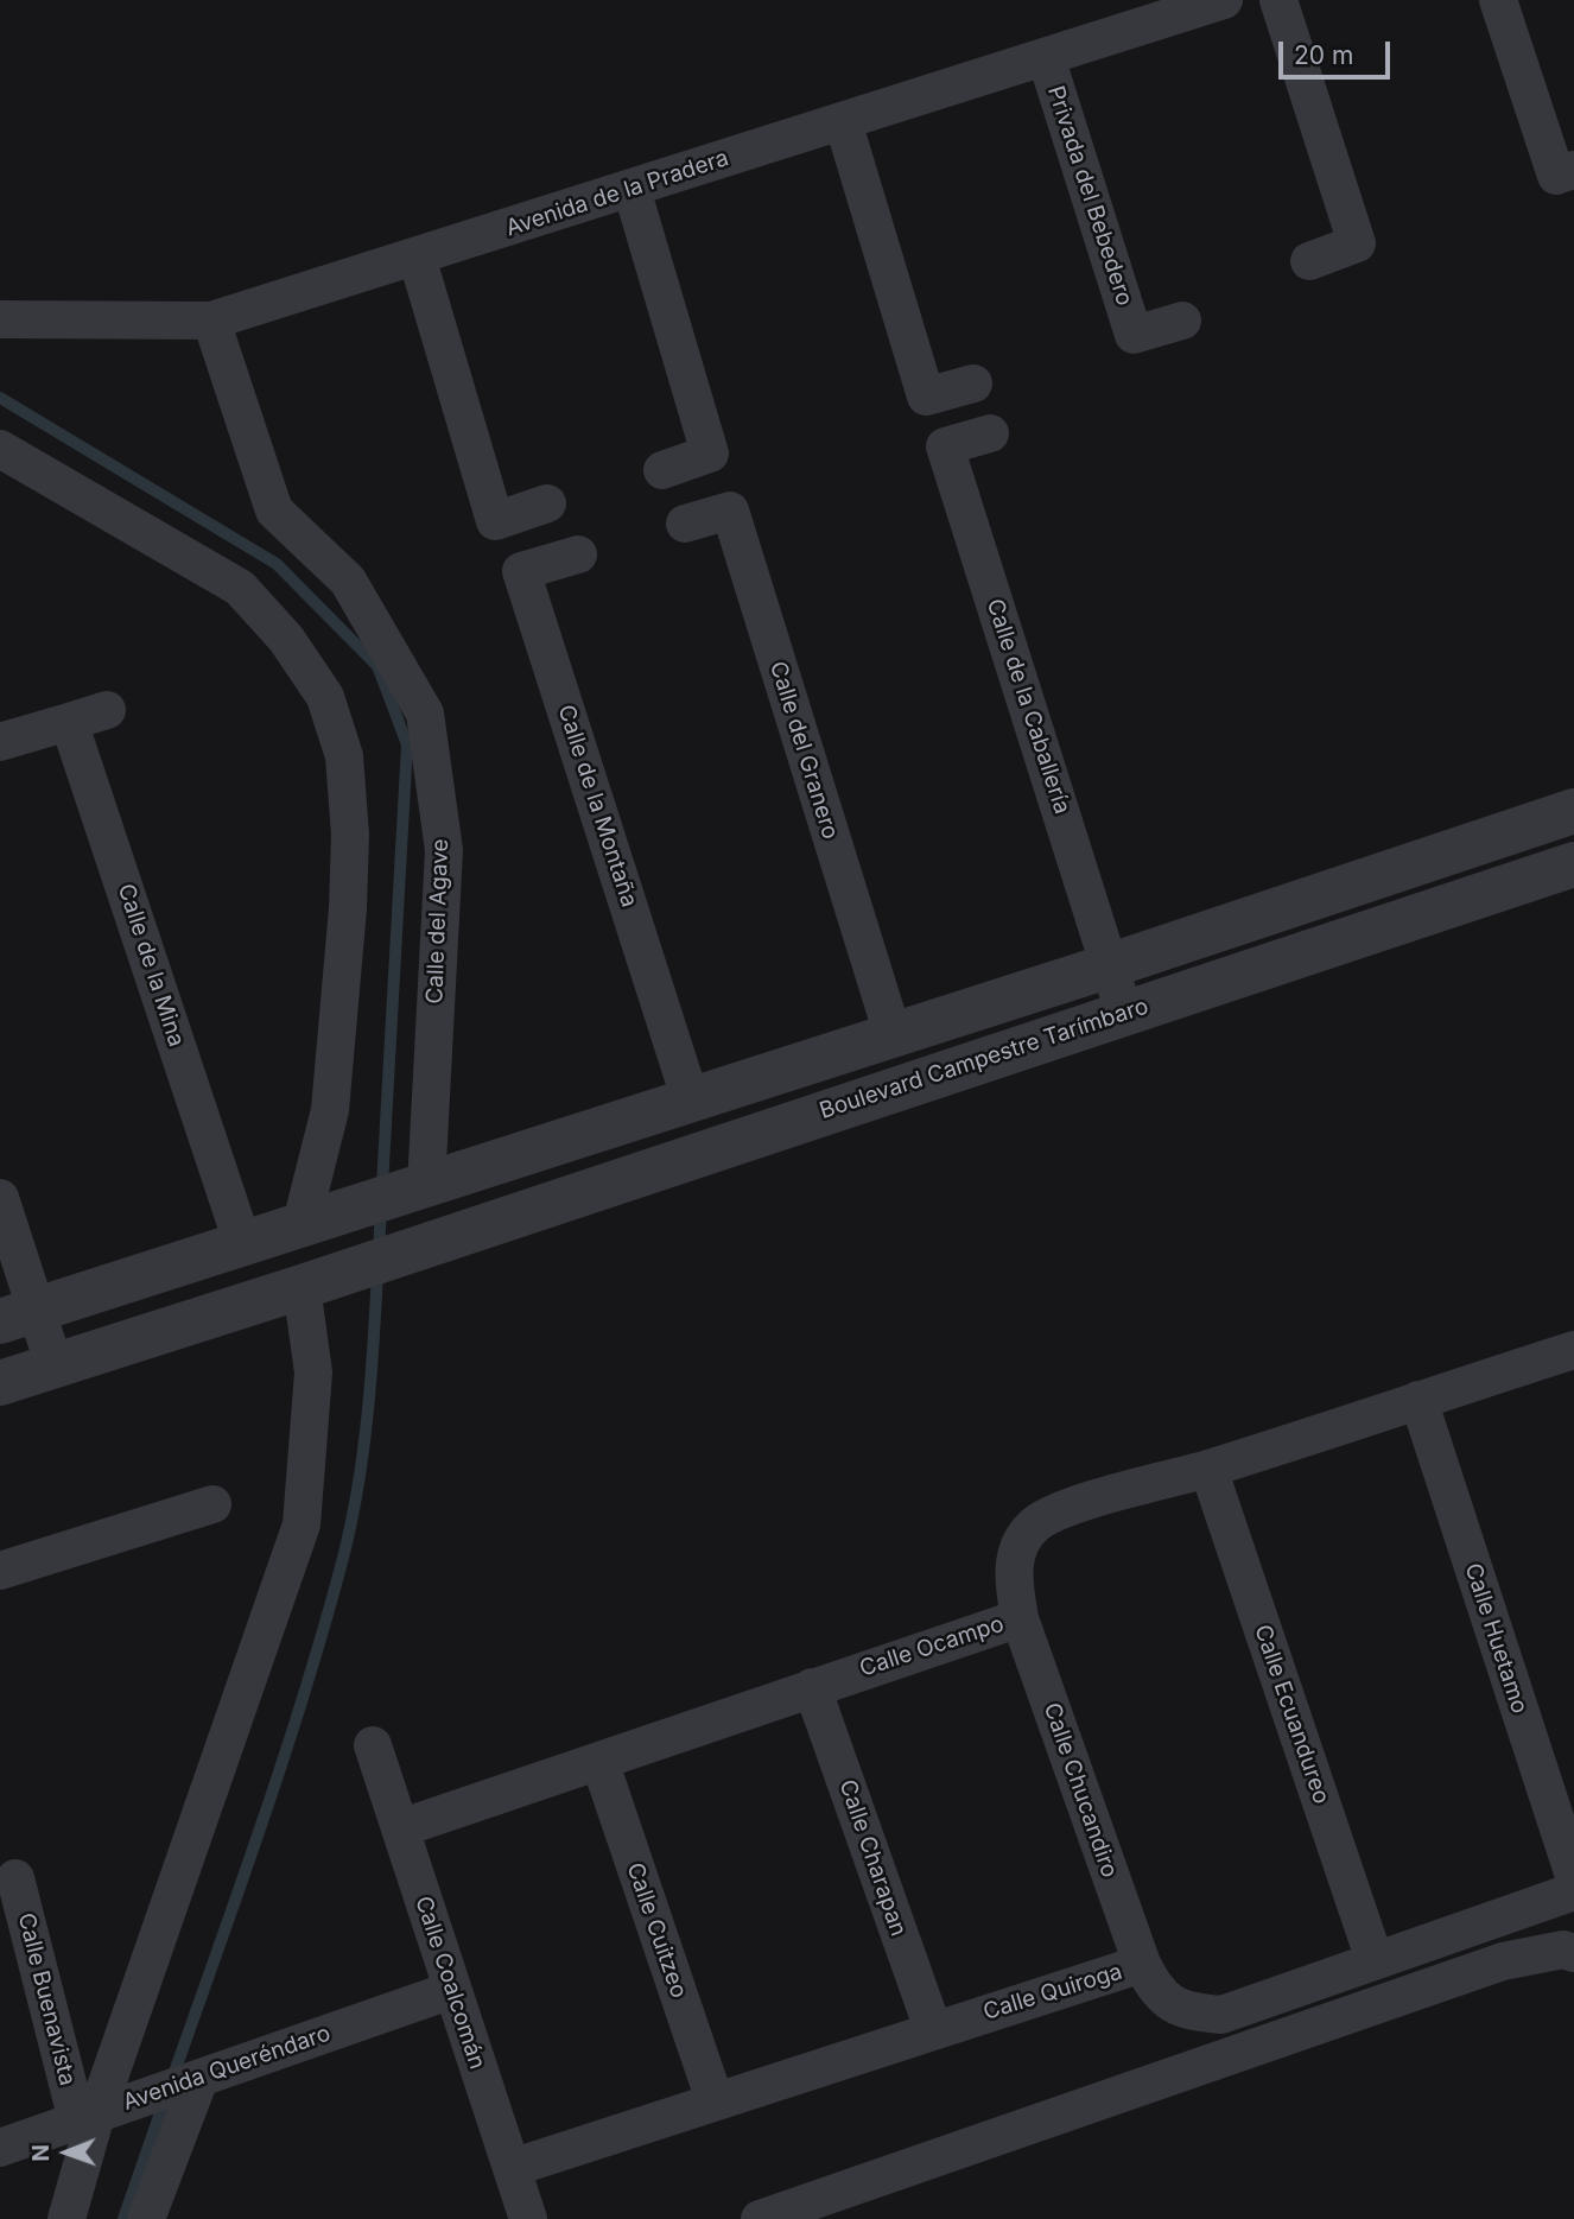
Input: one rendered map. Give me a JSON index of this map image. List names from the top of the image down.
{
  "streets": {
    "street": [
      "Avenida de la Pradera",
      "Privada del Bebedero",
      "Calle de la Caballería",
      "Calle del Granero",
      "Calle de la Montaña",
      "Calle del Agave",
      "Calle de la Mina",
      "Boulevard Campestre Tarímbaro",
      "Calle Huetamo",
      "Calle Ocampo",
      "Calle Ecuandureo",
      "Calle Chucandiro",
      "Calle Charapan",
      "Calle Cuitzeo",
      "Calle Coalcomán",
      "Calle Quiroga",
      "Calle Buenavista",
      "Avenida Queréndaro"
    ]
  },
  "crossings": [
    ["Avenida de la Pradera", "Privada del Bebedero"],
    ["Avenida de la Pradera", "Calle del Agave"],
    ["Calle de la Caballería", "Boulevard Campestre Tarímbaro"],
    ["Calle Huetamo", "Calle Ocampo"],
    ["Calle Ocampo", "Calle Ecuandureo"],
    ["Calle Ocampo", "Calle Chucandiro"],
    ["Calle Ocampo", "Calle Charapan"],
    ["Calle Ocampo", "Calle Cuitzeo"],
    ["Calle Ocampo", "Calle Coalcomán"],
    ["Calle Ecuandureo", "Calle Quiroga"],
    ["Calle Chucandiro", "Calle Quiroga"],
    ["Calle Charapan", "Calle Quiroga"],
    ["Calle Cuitzeo", "Calle Quiroga"],
    ["Calle Coalcomán", "Calle Quiroga"],
    ["Calle Coalcomán", "Avenida Queréndaro"],
    ["Calle Buenavista", "Avenida Queréndaro"]
  ],
  "scale_bar": "20 m",
  "north": "left"
}
